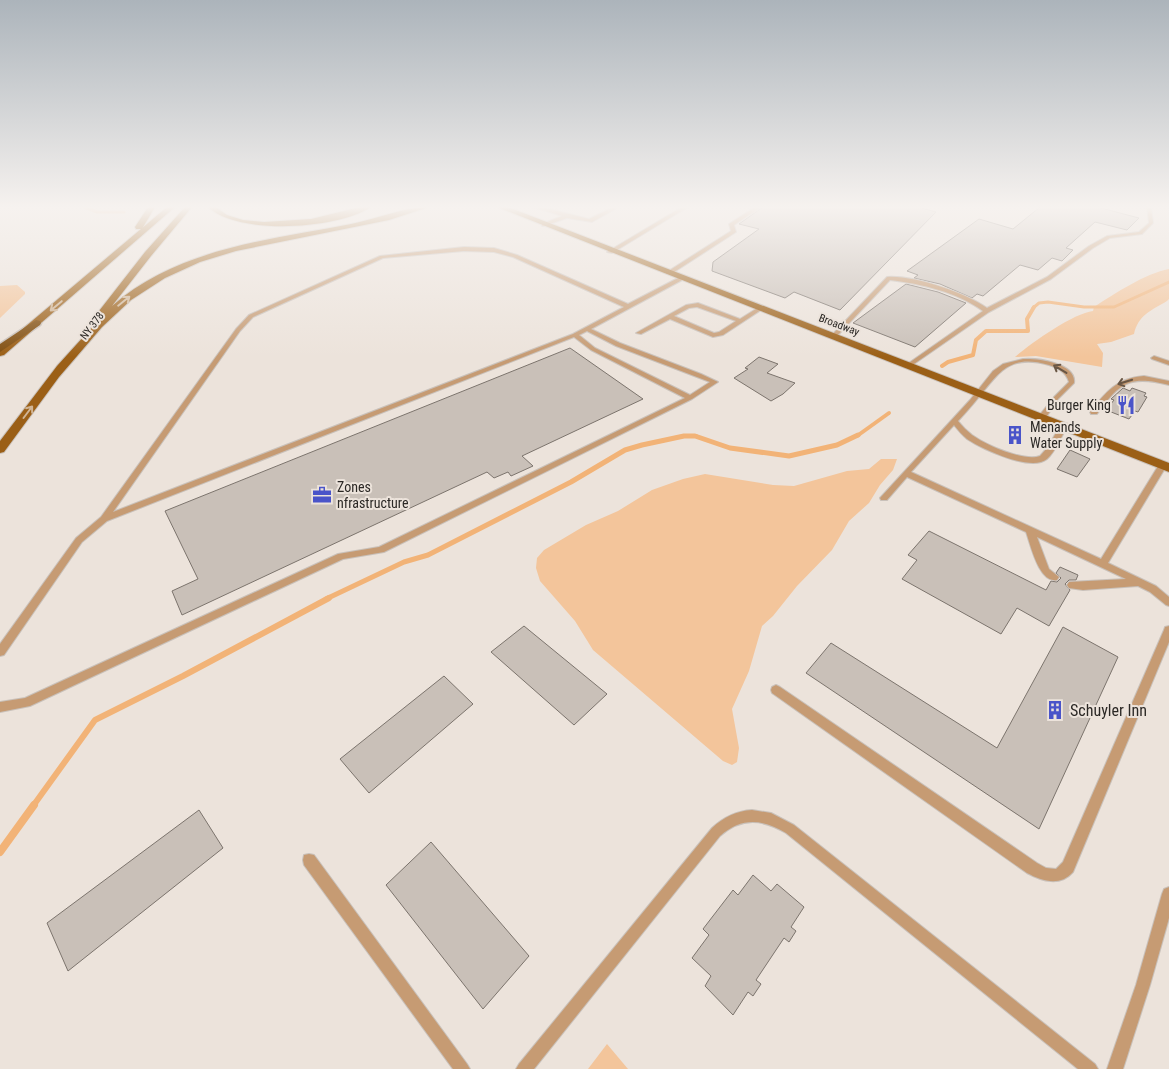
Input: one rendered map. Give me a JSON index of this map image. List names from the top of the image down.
{
  "streets": {
    "main road": ["Broadway", "NY 378"]
  },
  "one_way": ["NY 378"],
  "places": {
    "restaurant": ["Burger King"],
    "building": ["Menands Water Supply", "Schuyler Inn"],
    "office": ["Zones nfrastructure"]
  }
}
